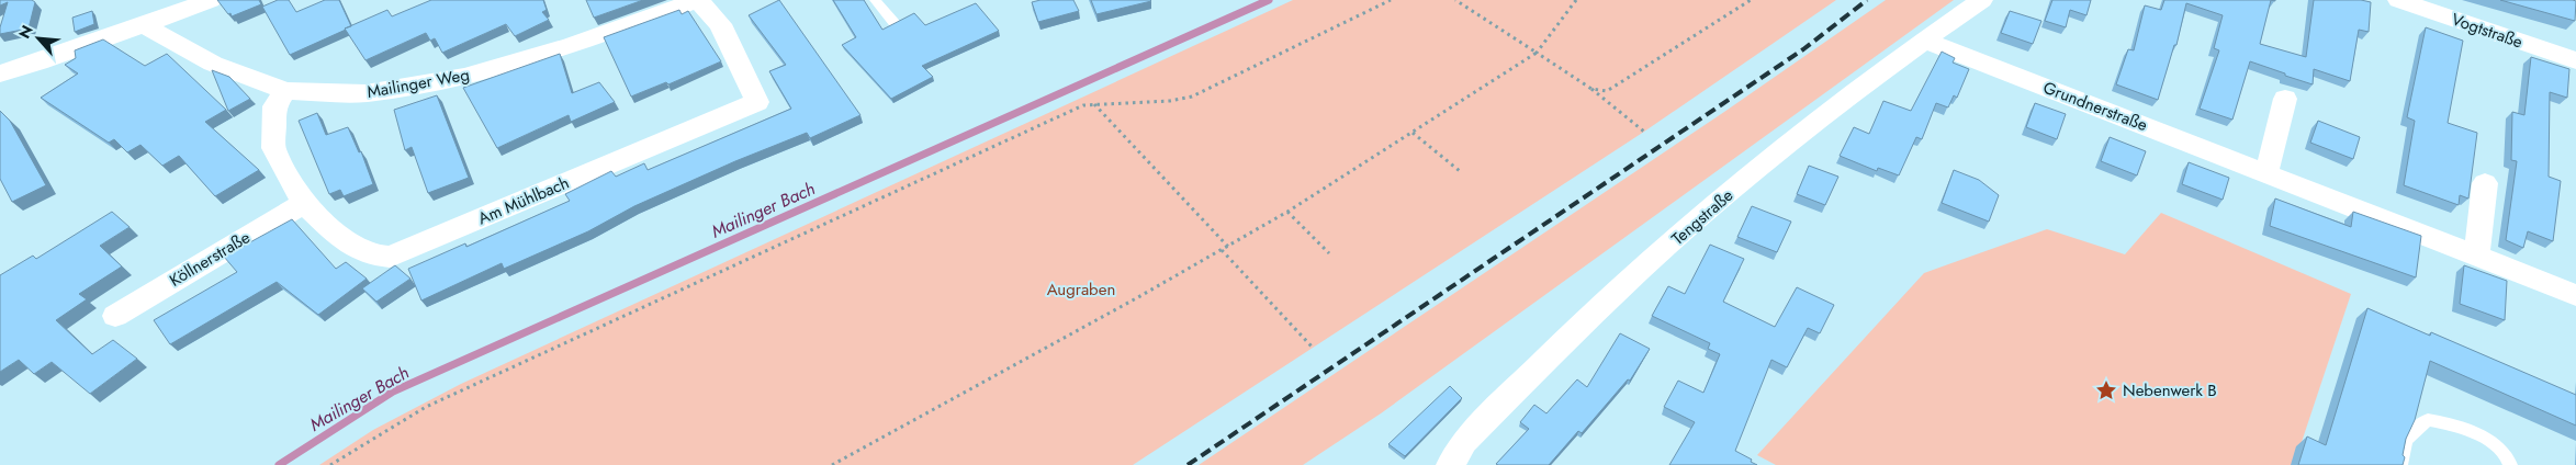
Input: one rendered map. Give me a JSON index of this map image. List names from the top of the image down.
{
  "streets": {
    "street": [
      "Vogtstraße",
      "Mailinger Weg",
      "Grundnerstraße",
      "Am Mühlbach",
      "Tengstraße",
      "Köllnerstraße"
    ]
  },
  "crossings": [
    ["Mailinger Weg", "Am Mühlbach"],
    ["Grundnerstraße", "Tengstraße"],
    ["Am Mühlbach", "Köllnerstraße"]
  ],
  "water": ["Mailinger Bach"],
  "parks": ["Augraben"],
  "places": {
    "place": ["Nebenwerk B"]
  },
  "north": "top left"
}
